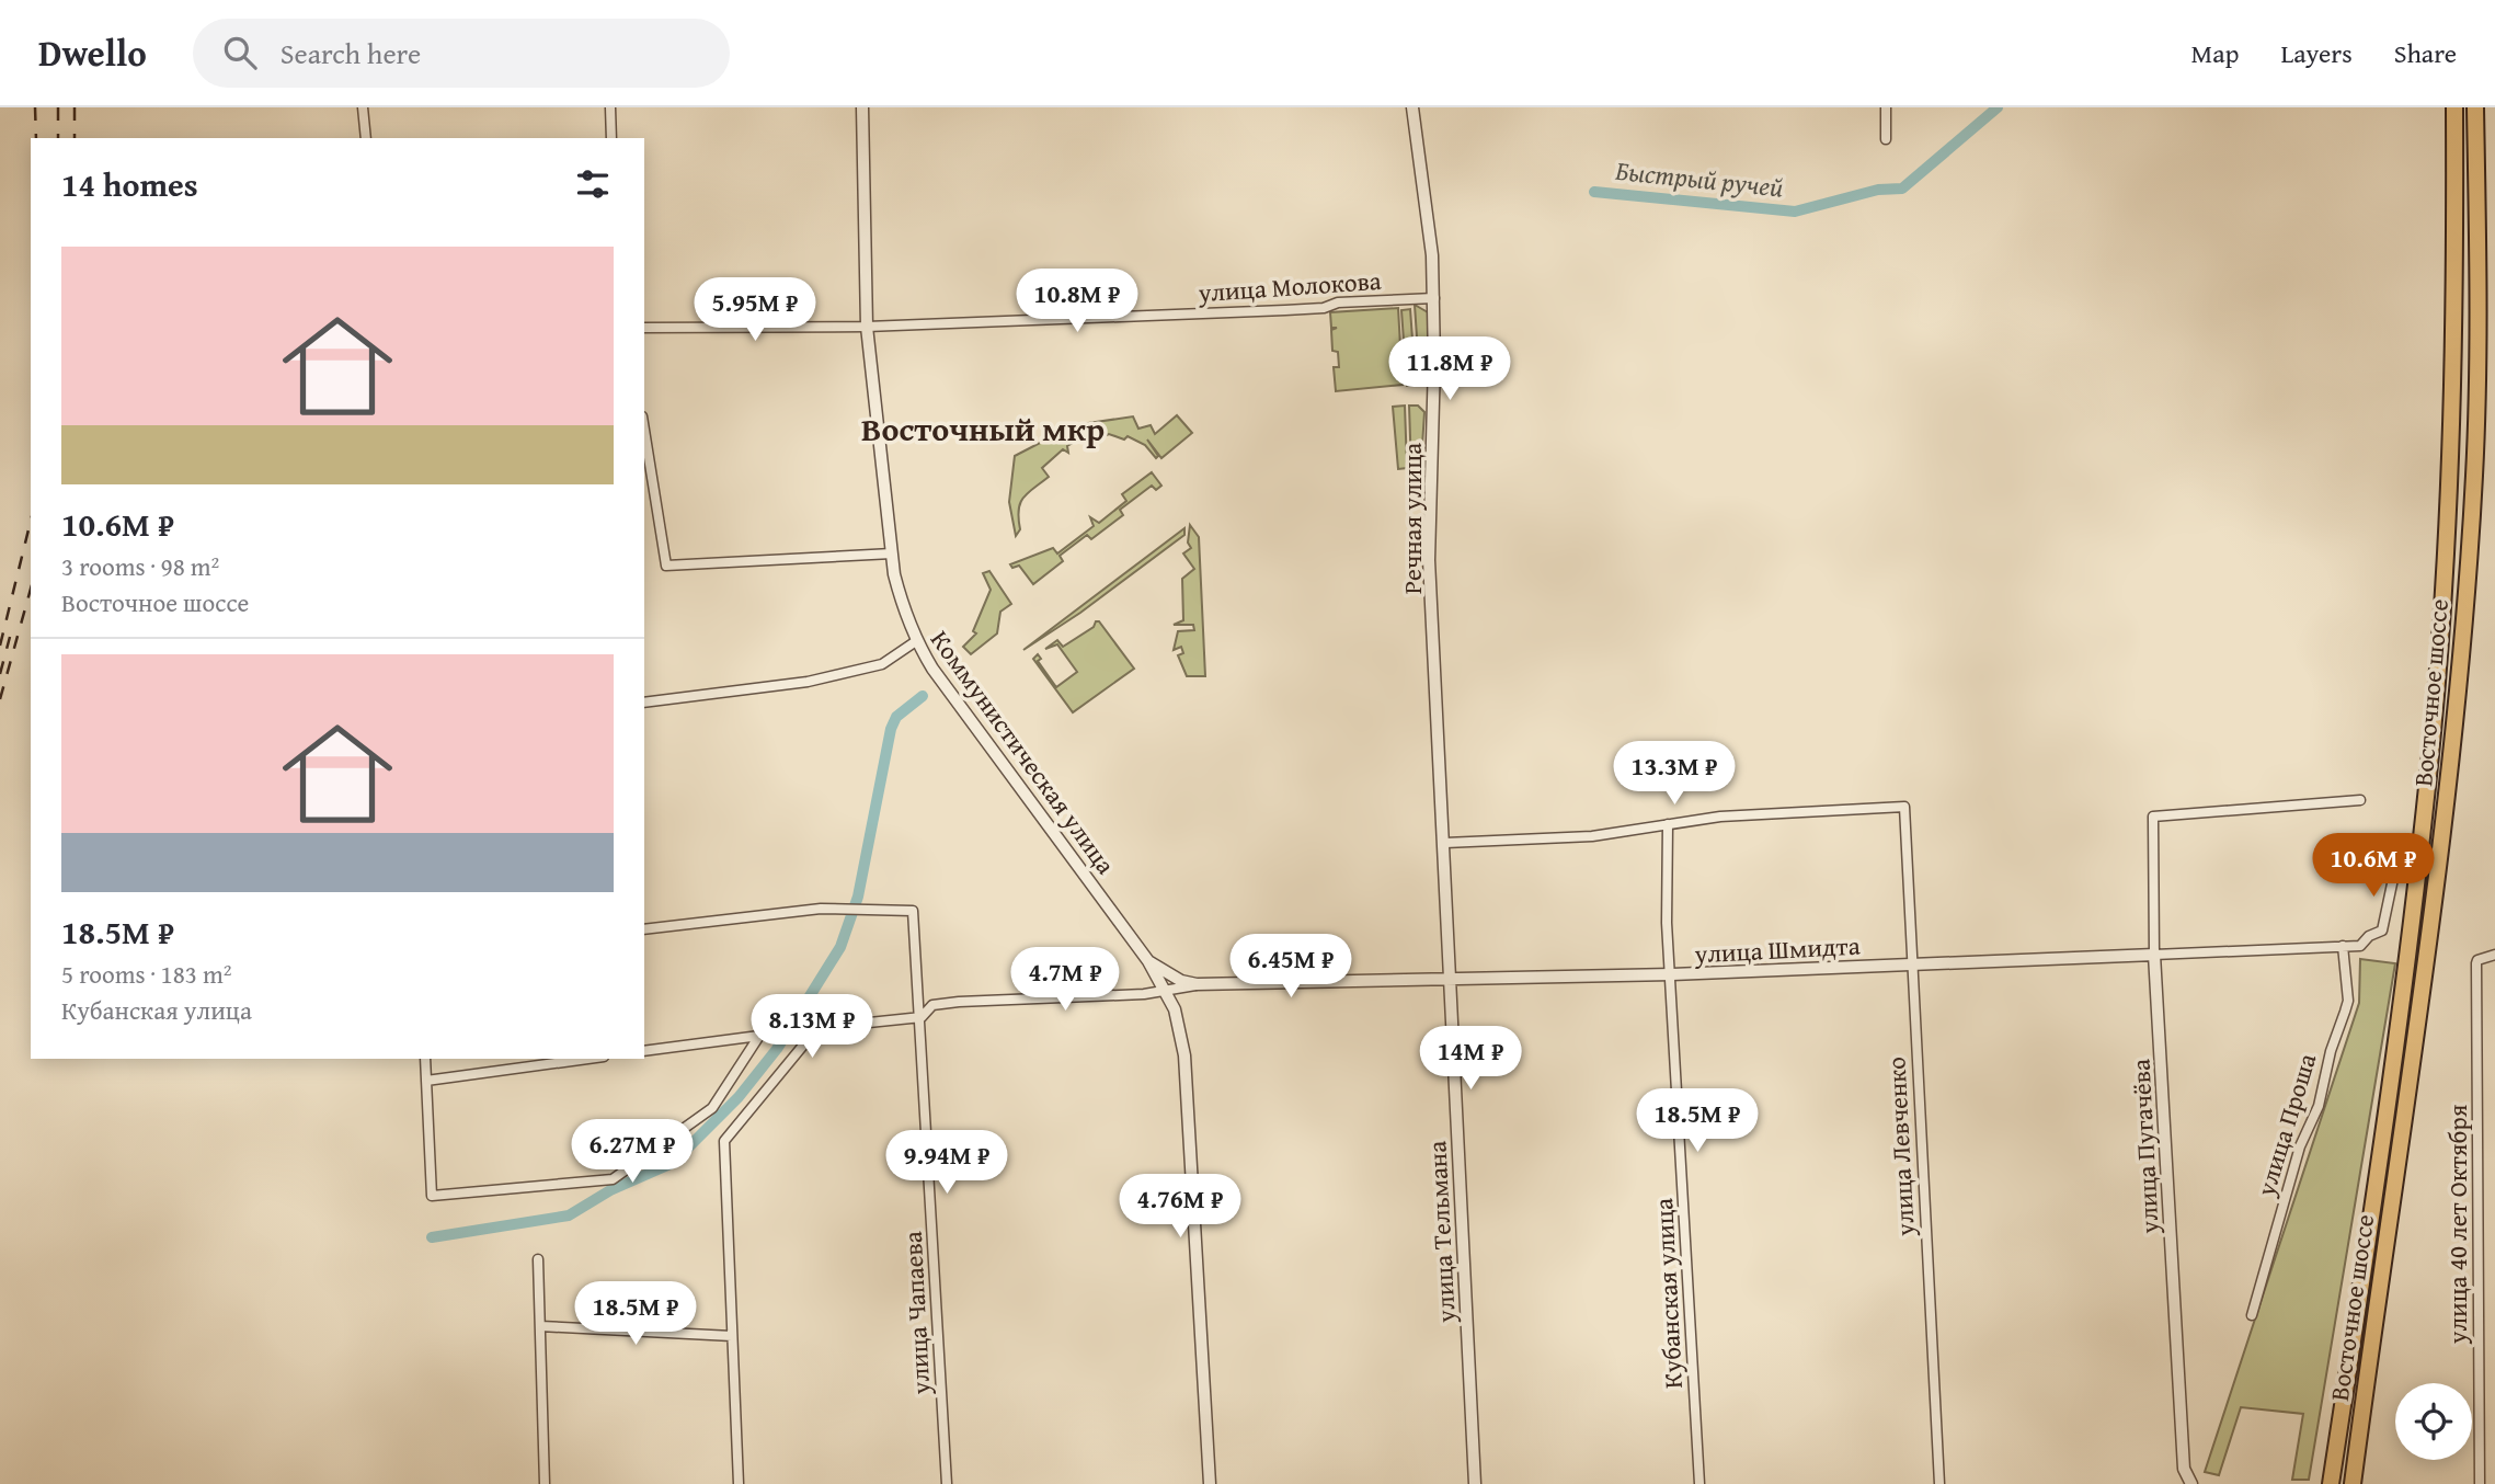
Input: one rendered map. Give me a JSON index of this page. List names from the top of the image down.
{
  "streets": {
    "highway": ["Восточное шоссе"],
    "street": [
      "улица Молокова",
      "Речная улица",
      "Коммунистическая улица",
      "улица Шмидта",
      "улица Проша",
      "улица Левченко",
      "улица Пугачёва",
      "улица 40 лет Октября",
      "улица Тельмана",
      "Кубанская улица",
      "улица Чапаева"
    ]
  },
  "crossings": [
    ["улица Молокова", "Речная улица"],
    ["улица Молокова", "Коммунистическая улица"],
    ["Речная улица", "улица Тельмана"],
    ["Коммунистическая улица", "улица Шмидта"],
    ["улица Шмидта", "улица Проша"],
    ["улица Шмидта", "улица Левченко"],
    ["улица Шмидта", "улица Пугачёва"],
    ["улица Шмидта", "улица Тельмана"],
    ["улица Шмидта", "Кубанская улица"],
    ["улица Шмидта", "улица Чапаева"],
    ["улица Левченко", "Кубанская улица"]
  ],
  "districts": ["Восточный мкр"],
  "water": ["Быстрый ручей"],
  "page": {
    "header": "Dwello",
    "search": "Search here",
    "nav": ["Map", "Layers", "Share"],
    "heading": "14 homes",
    "list": [
      {
        "name": "10.6M ₽",
        "note": "3 rooms · 98 m² · Восточное шоссе"
      },
      {
        "name": "18.5M ₽",
        "note": "5 rooms · 183 m² · Кубанская улица"
      }
    ],
    "price": [
      "10.8M ₽",
      "5.95M ₽",
      "11.8M ₽",
      "13.3M ₽",
      "10.6M ₽",
      "6.45M ₽",
      "4.7M ₽",
      "8.13M ₽",
      "14M ₽",
      "18.5M ₽",
      "6.27M ₽",
      "9.94M ₽",
      "4.76M ₽",
      "18.5M ₽"
    ]
  }
}
